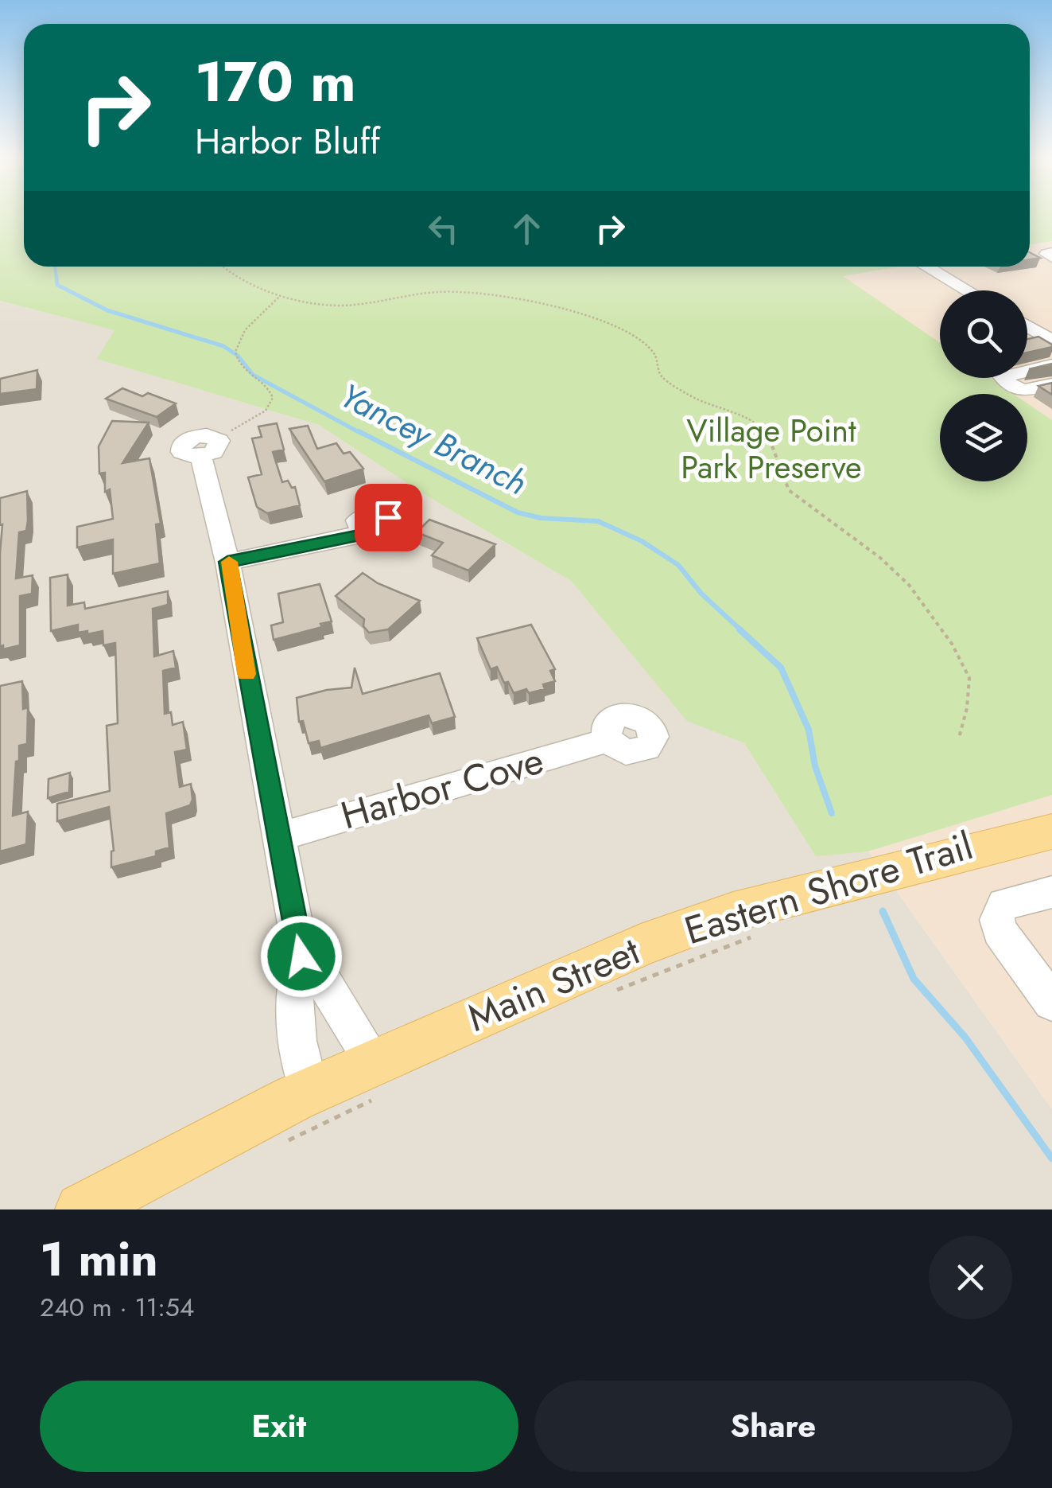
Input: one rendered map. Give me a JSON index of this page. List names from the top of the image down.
{
  "streets": {
    "main road": ["Main Street"],
    "street": ["Harbor Cove"],
    "path": ["Eastern Shore Trail"]
  },
  "water": ["Yancey Branch"],
  "parks": ["Village Point Park Preserve"],
  "page": {
    "turn": ["170 m", "Harbor Bluff"],
    "heading": ["1 min", "240 m · 11:54"],
    "buttons": ["Exit", "Share"]
  }
}
